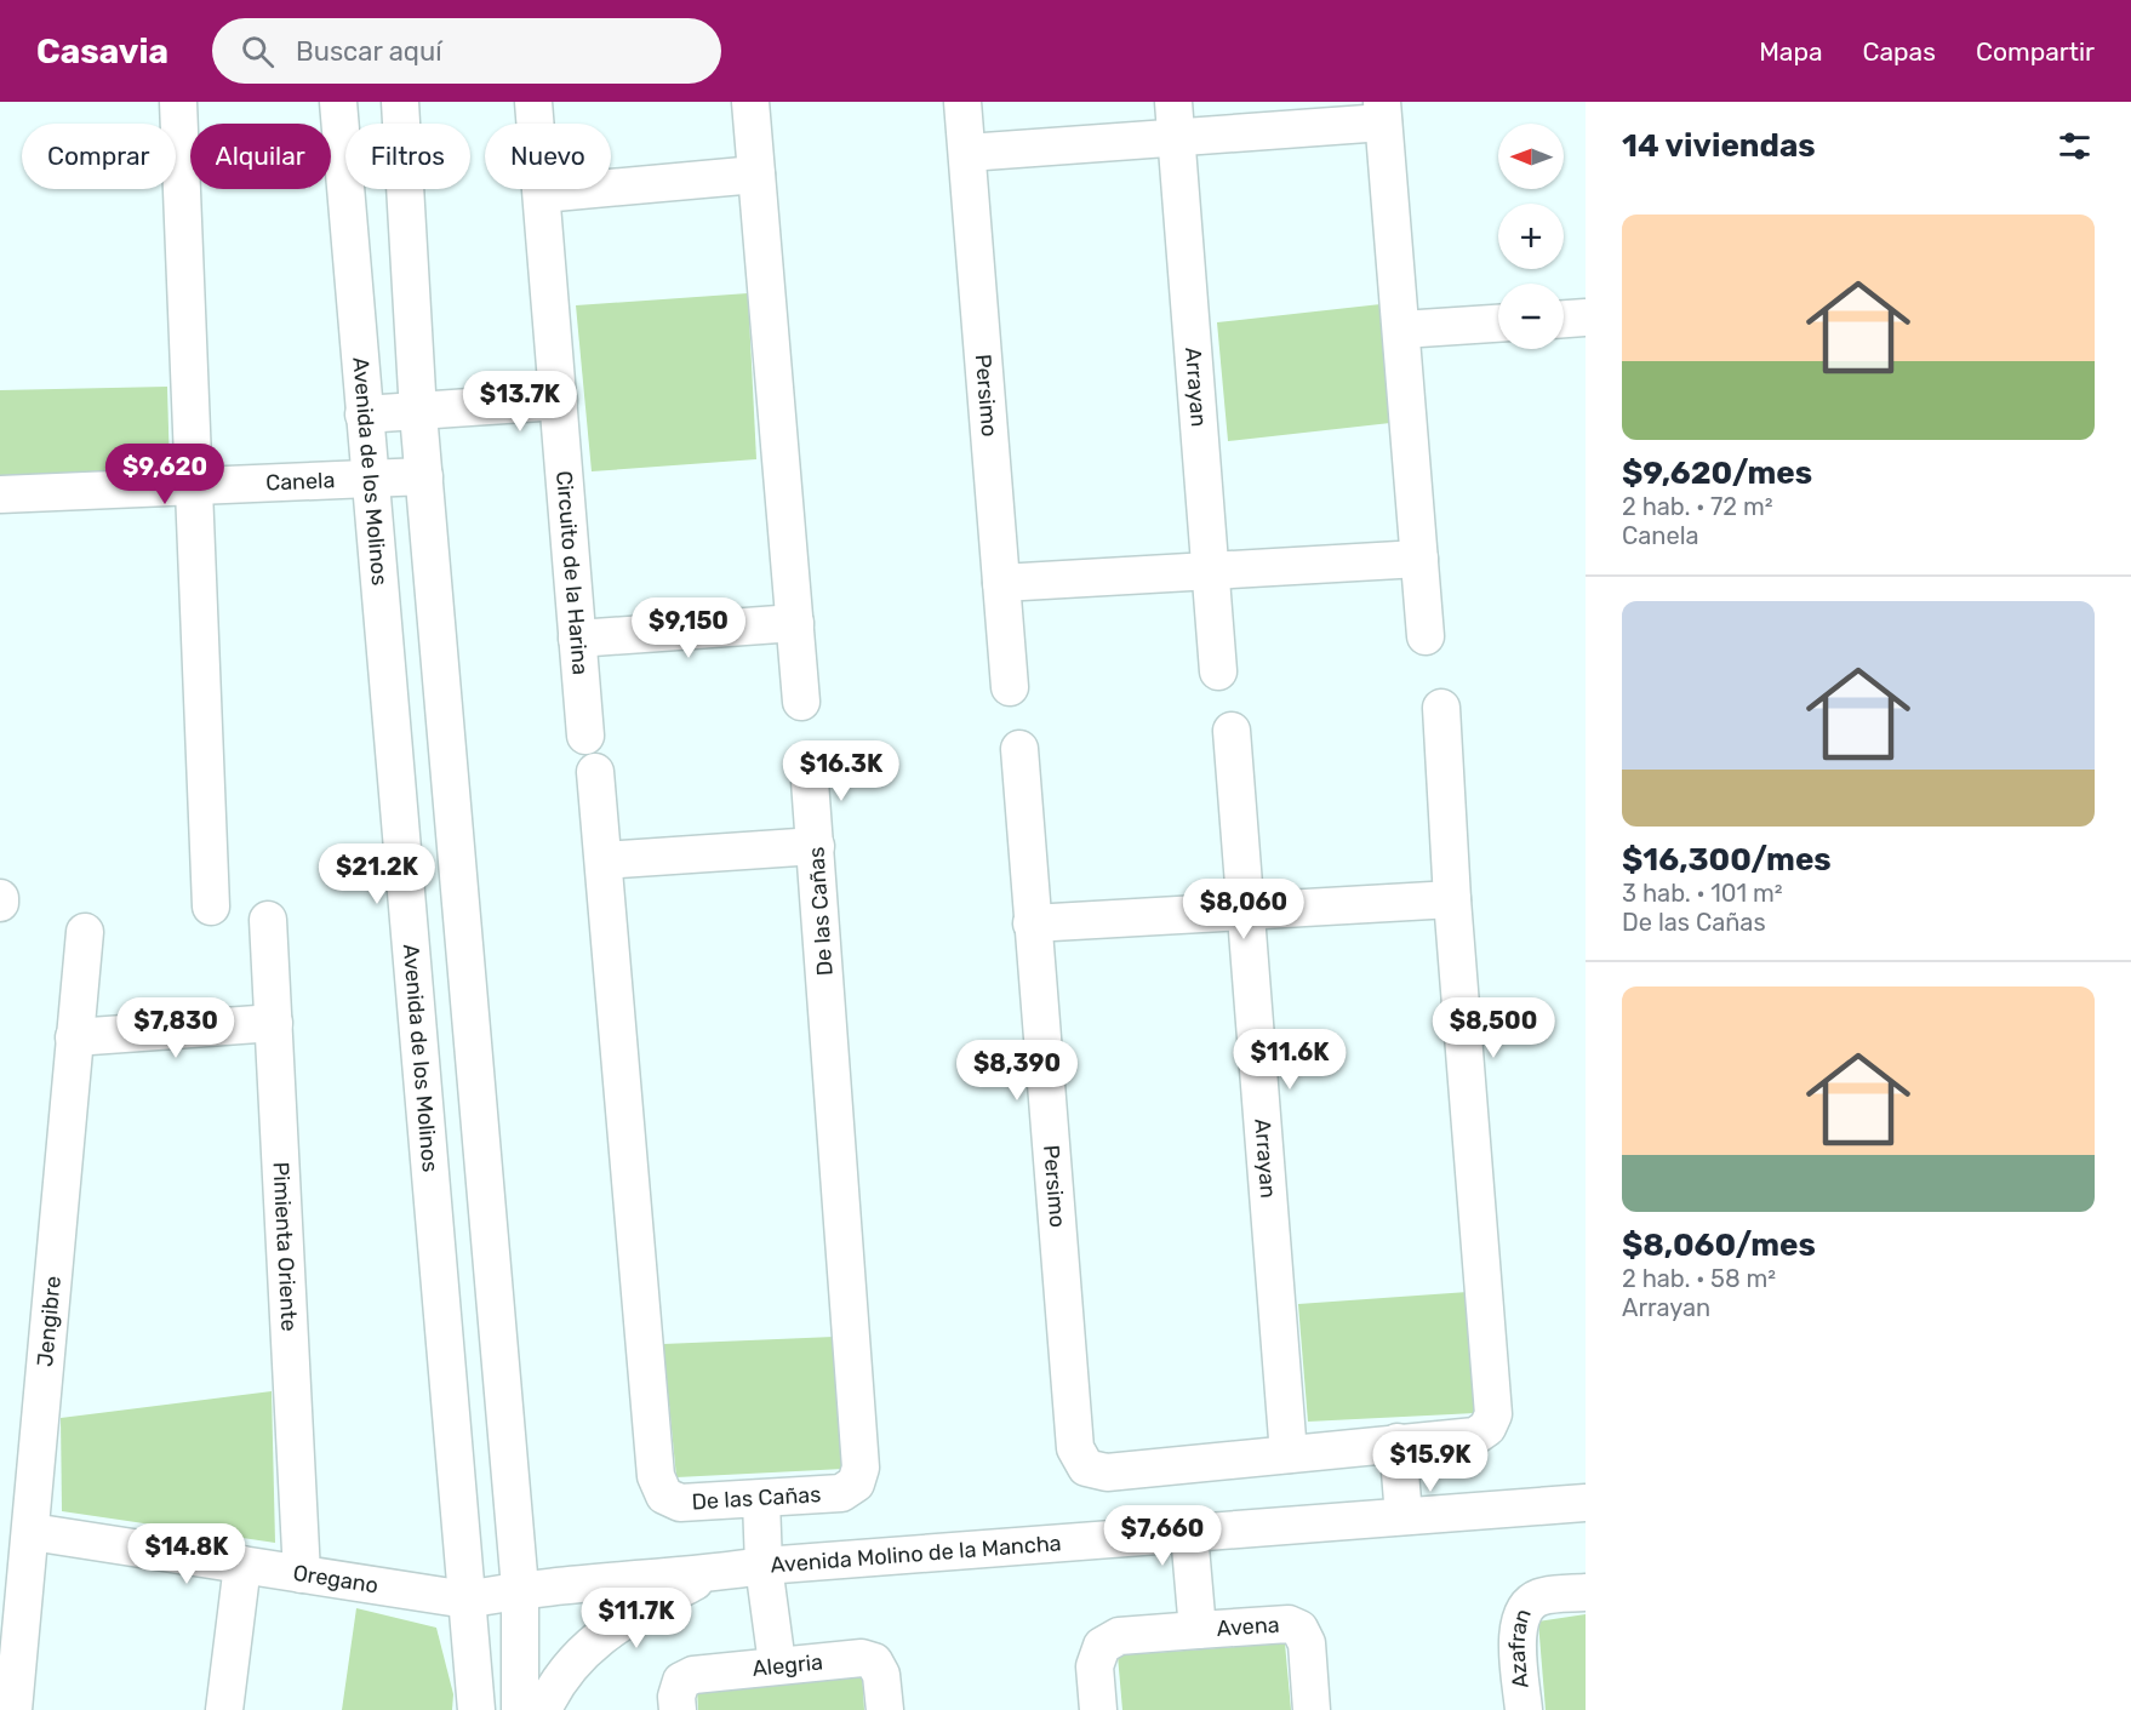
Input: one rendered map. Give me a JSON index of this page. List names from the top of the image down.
{
  "streets": {
    "street": [
      "Arrayan",
      "Persimo",
      "Avenida de los Molinos",
      "Canela",
      "Circuito de la Harina",
      "De las Cañas",
      "Pimienta Oriente",
      "Jengibre",
      "Avenida Molino de la Mancha",
      "Oregano",
      "Avena",
      "Azafran",
      "Alegria"
    ]
  },
  "crossings": [
    ["Arrayan", "Persimo"],
    ["Avenida de los Molinos", "Canela"],
    ["Avenida de los Molinos", "Avenida Molino de la Mancha"],
    ["Avenida de los Molinos", "Oregano"],
    ["Pimienta Oriente", "Oregano"],
    ["Jengibre", "Oregano"],
    ["Avenida Molino de la Mancha", "Oregano"],
    ["Avenida Molino de la Mancha", "Avena"]
  ],
  "north": "left",
  "page": {
    "header": "Casavia",
    "search": "Buscar aquí",
    "nav": ["Mapa", "Capas", "Compartir"],
    "heading": "14 viviendas",
    "map_buttons": ["+", "−"],
    "chip": [
      "Comprar",
      "Alquilar",
      "Filtros",
      "Nuevo"
    ],
    "list": [
      {
        "name": "$9,620/mes",
        "note": "2 hab. · 72 m² · Canela"
      },
      {
        "name": "$16,300/mes",
        "note": "3 hab. · 101 m² · De las Cañas"
      },
      {
        "name": "$8,060/mes",
        "note": "2 hab. · 58 m² · Arrayan"
      }
    ],
    "price": [
      "$13.7K",
      "$9,620",
      "$9,150",
      "$16.3K",
      "$21.2K",
      "$8,060",
      "$7,830",
      "$8,500",
      "$11.6K",
      "$8,390",
      "$15.9K",
      "$7,660",
      "$14.8K",
      "$11.7K"
    ]
  }
}
